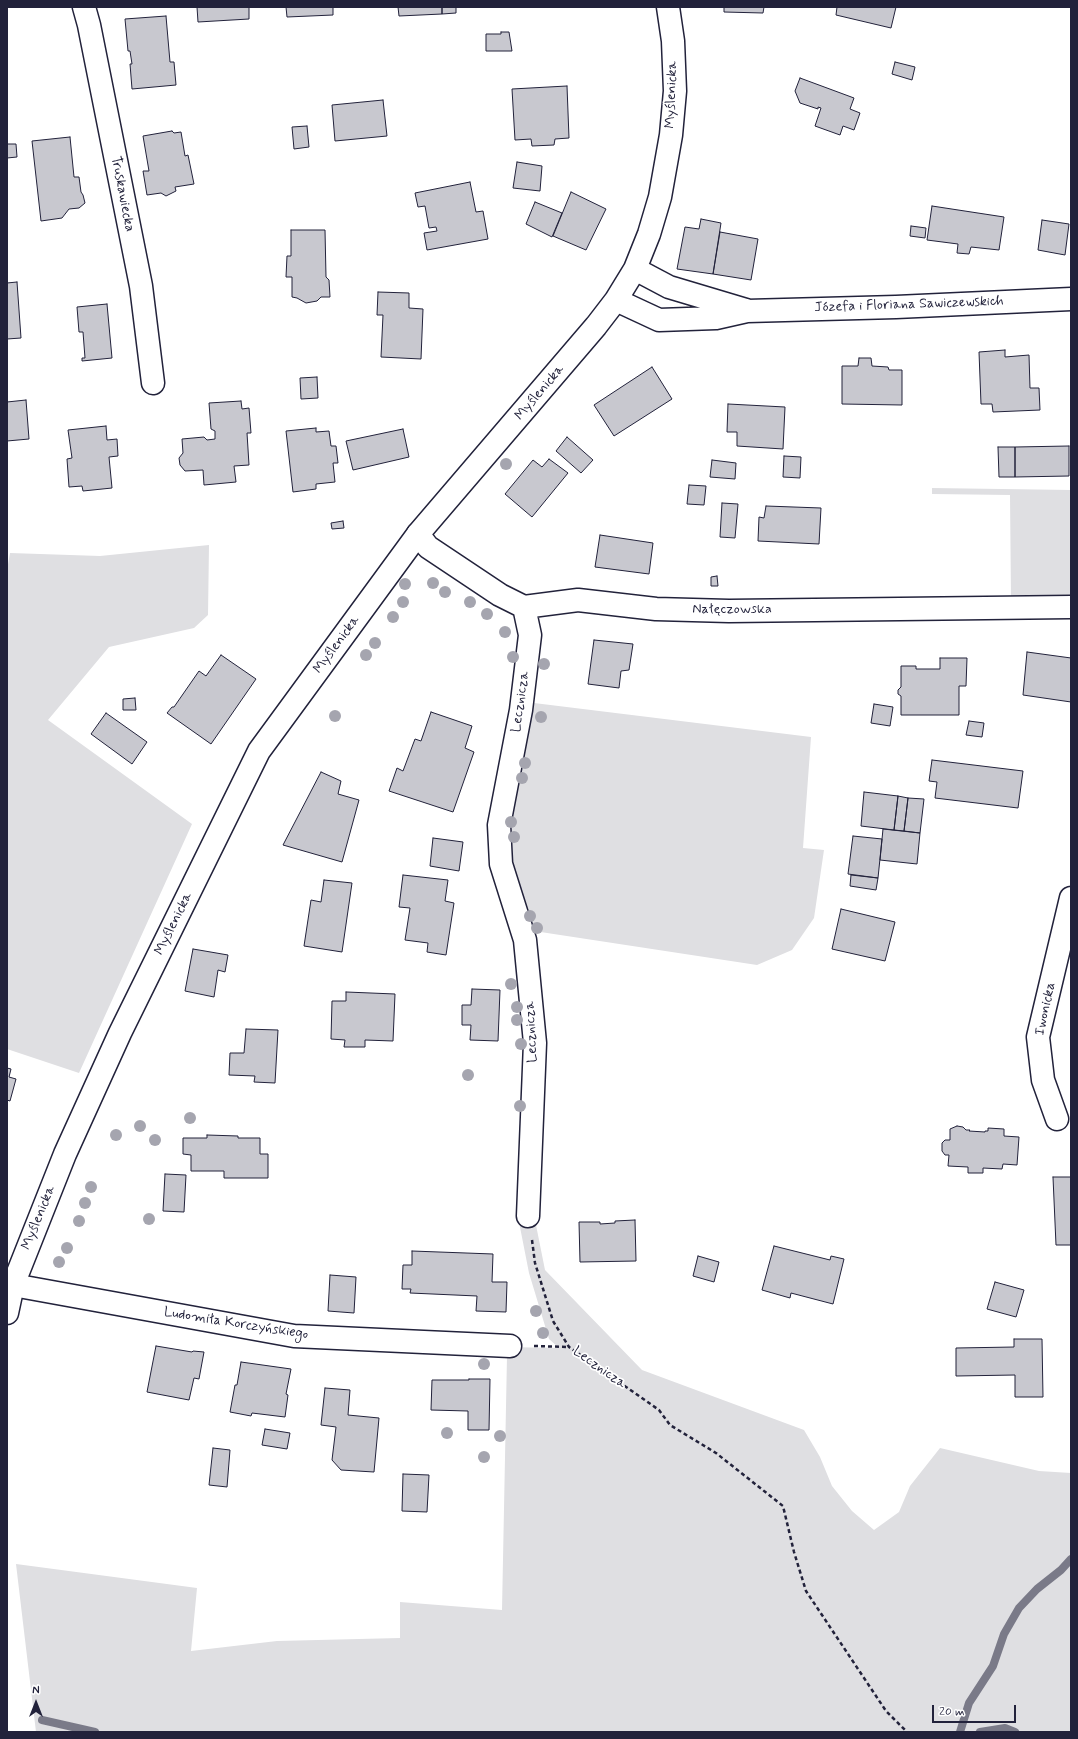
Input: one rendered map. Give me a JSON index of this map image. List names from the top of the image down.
{
  "streets": {
    "street": [
      "Myślenicka",
      "Truskawiecka",
      "Józefa i Floriana Sawiczewskich",
      "Nałęczowska",
      "Lecznicza",
      "Iwonicka",
      "Ludomiła Korczyńskiego"
    ]
  },
  "crossings": [
    ["Myślenicka", "Józefa i Floriana Sawiczewskich"],
    ["Myślenicka", "Ludomiła Korczyńskiego"],
    ["Nałęczowska", "Lecznicza"]
  ],
  "scale_bar": "20 m",
  "north": "top"
}
